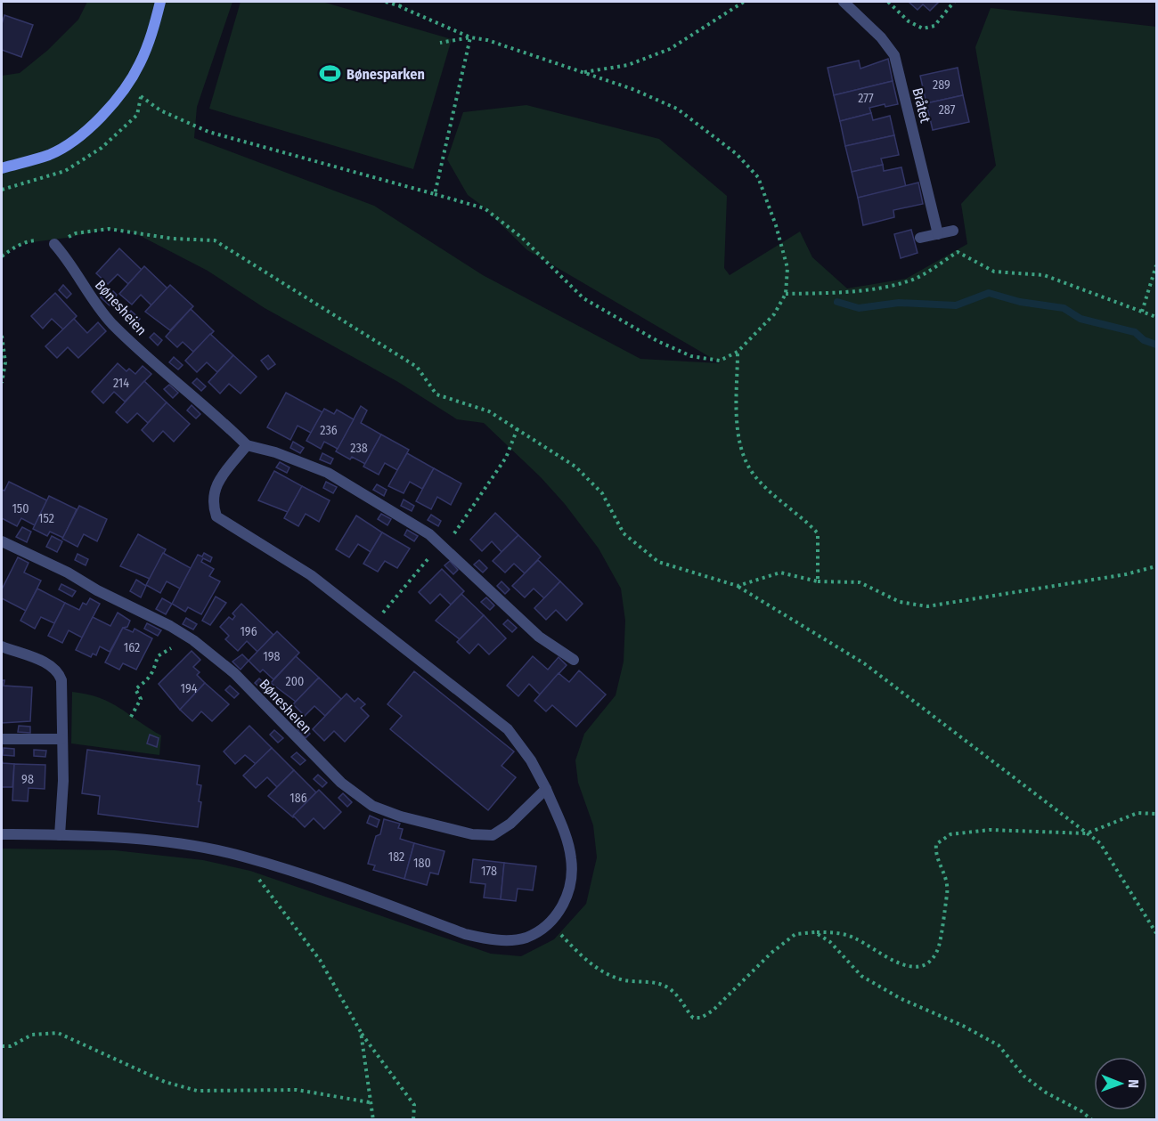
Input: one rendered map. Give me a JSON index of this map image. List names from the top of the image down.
{
  "streets": {
    "street": ["Bråtet", "Bønesheien"]
  },
  "places": {
    "sports": ["Bønesparken"]
  },
  "house_numbers": [
    "289",
    "277",
    "287",
    "214",
    "236",
    "238",
    "150",
    "152",
    "196",
    "162",
    "198",
    "200",
    "194",
    "98",
    "186",
    "182",
    "180",
    "178"
  ],
  "north": "right"
}
